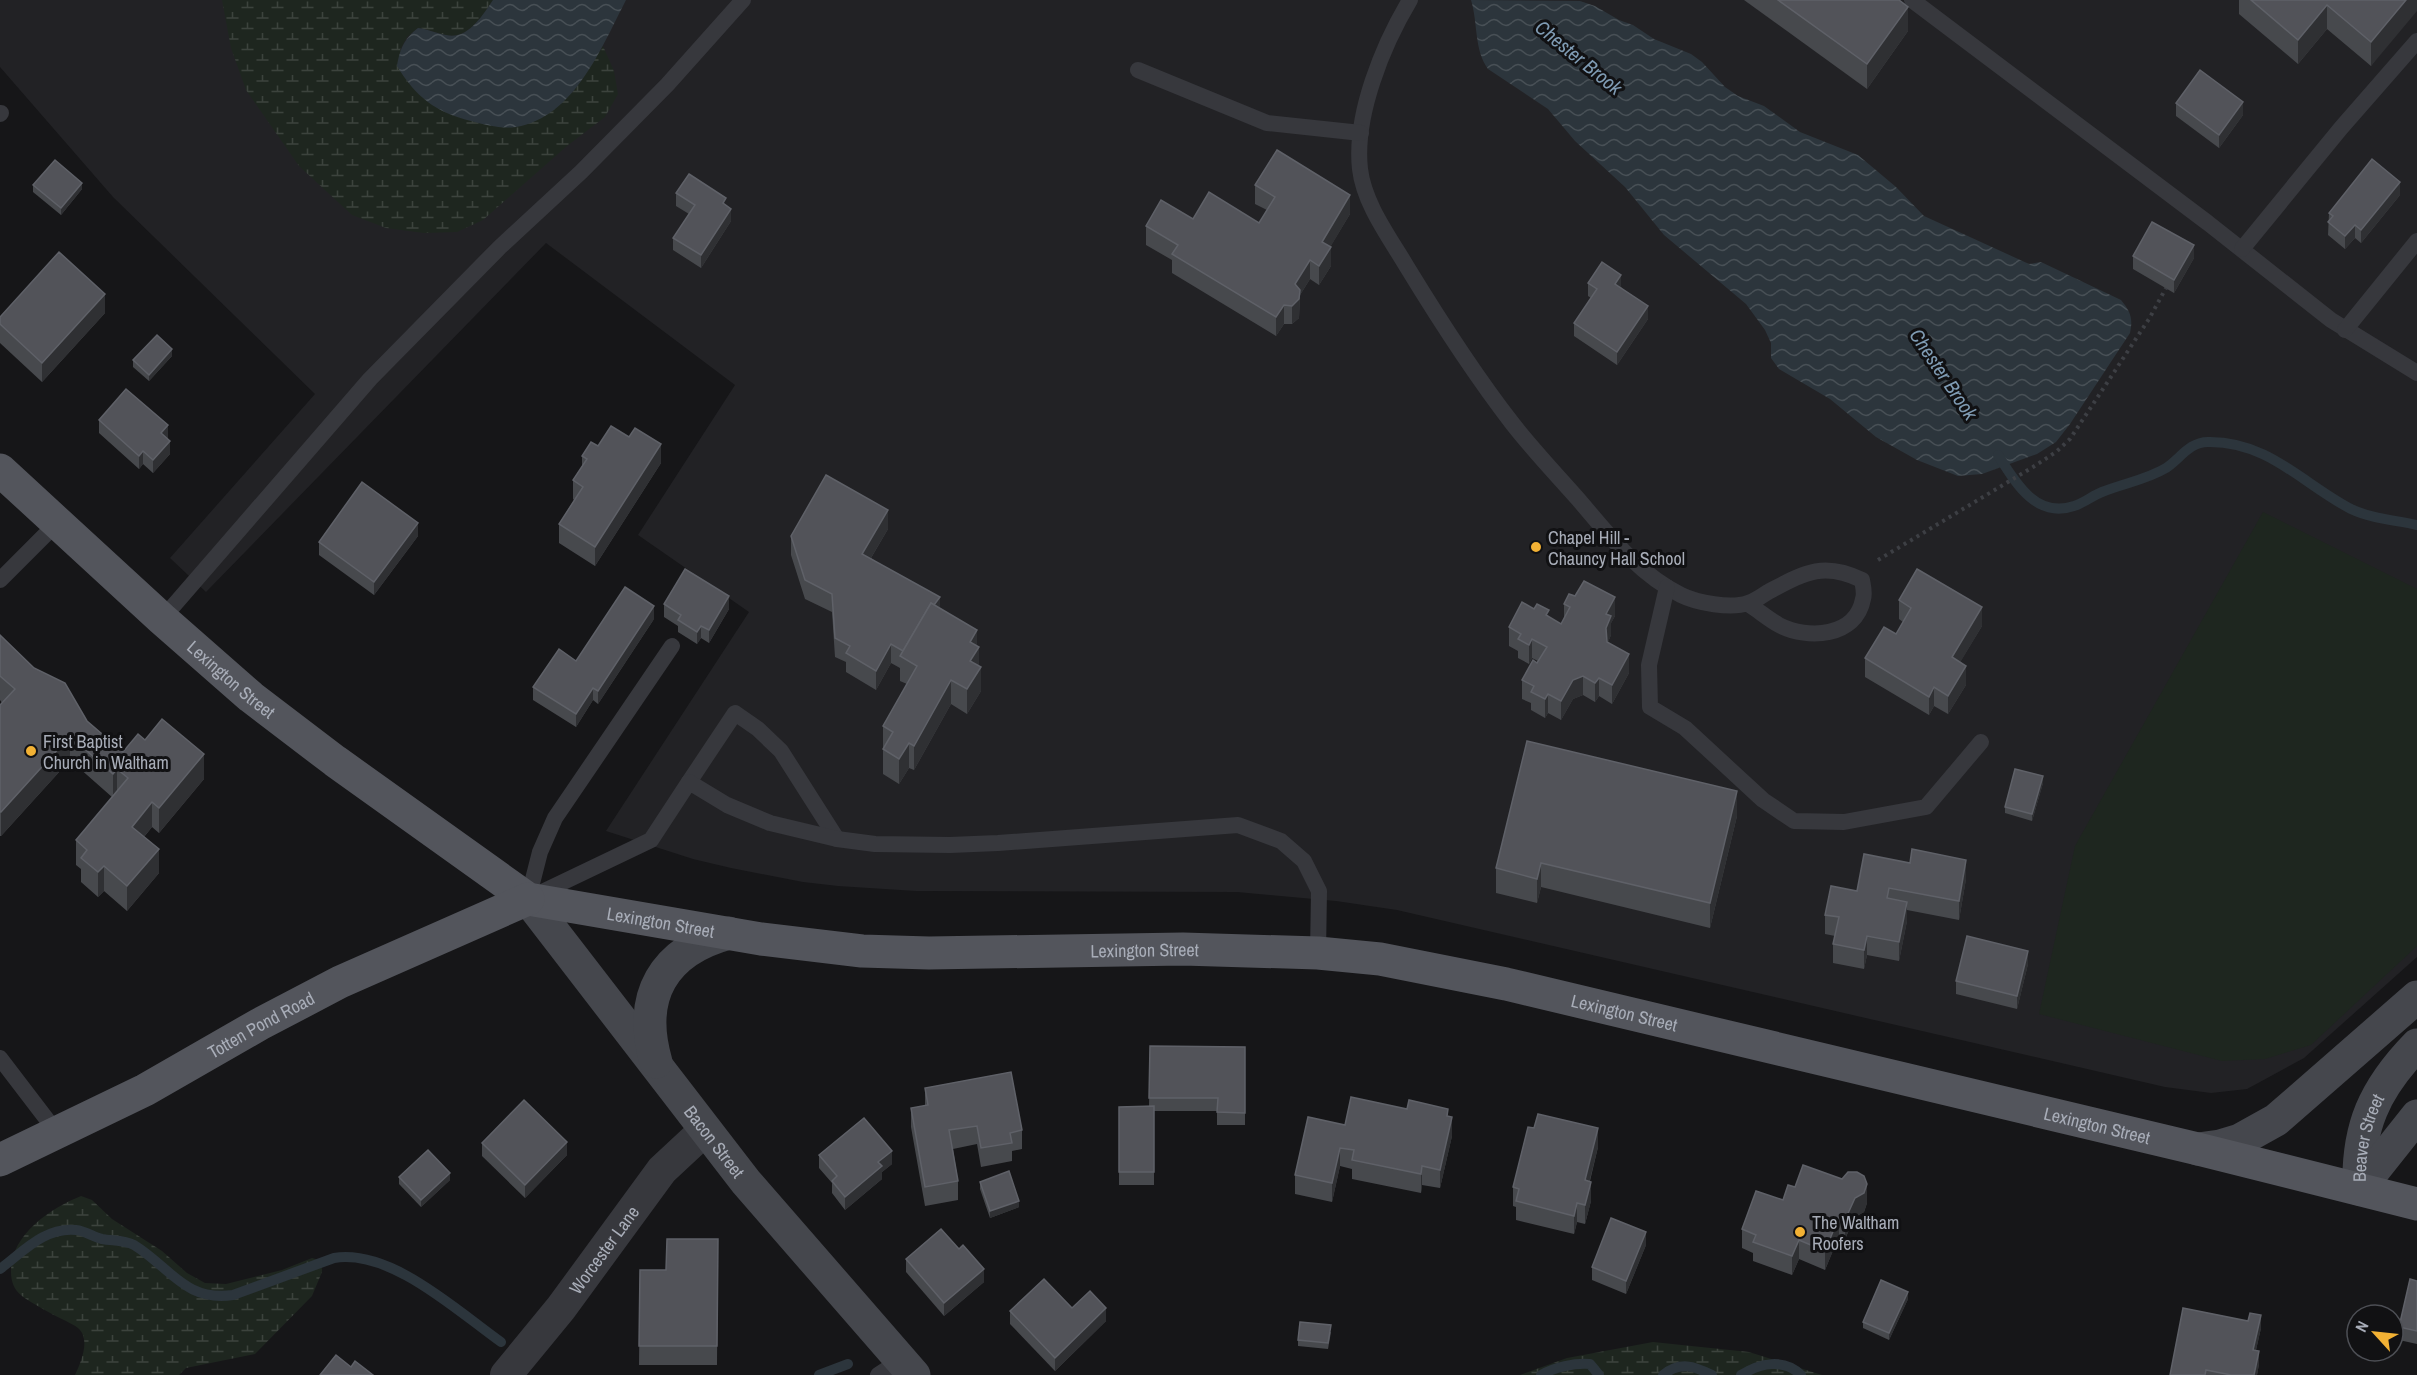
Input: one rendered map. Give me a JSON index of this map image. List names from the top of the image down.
{
  "streets": {
    "main road": [
      "Lexington Street",
      "Totten Pond Road",
      "Beaver Street",
      "Bacon Street"
    ],
    "street": ["Worcester Lane"]
  },
  "crossings": [
    ["Lexington Street", "Totten Pond Road"],
    ["Lexington Street", "Beaver Street"],
    ["Lexington Street", "Bacon Street"],
    ["Totten Pond Road", "Bacon Street"],
    ["Bacon Street", "Worcester Lane"]
  ],
  "water": ["Chester Brook"],
  "places": ["Chapel Hill - Chauncy Hall School", "First Baptist Church in Waltham", "The Waltham Roofers"],
  "north": "top left"
}
